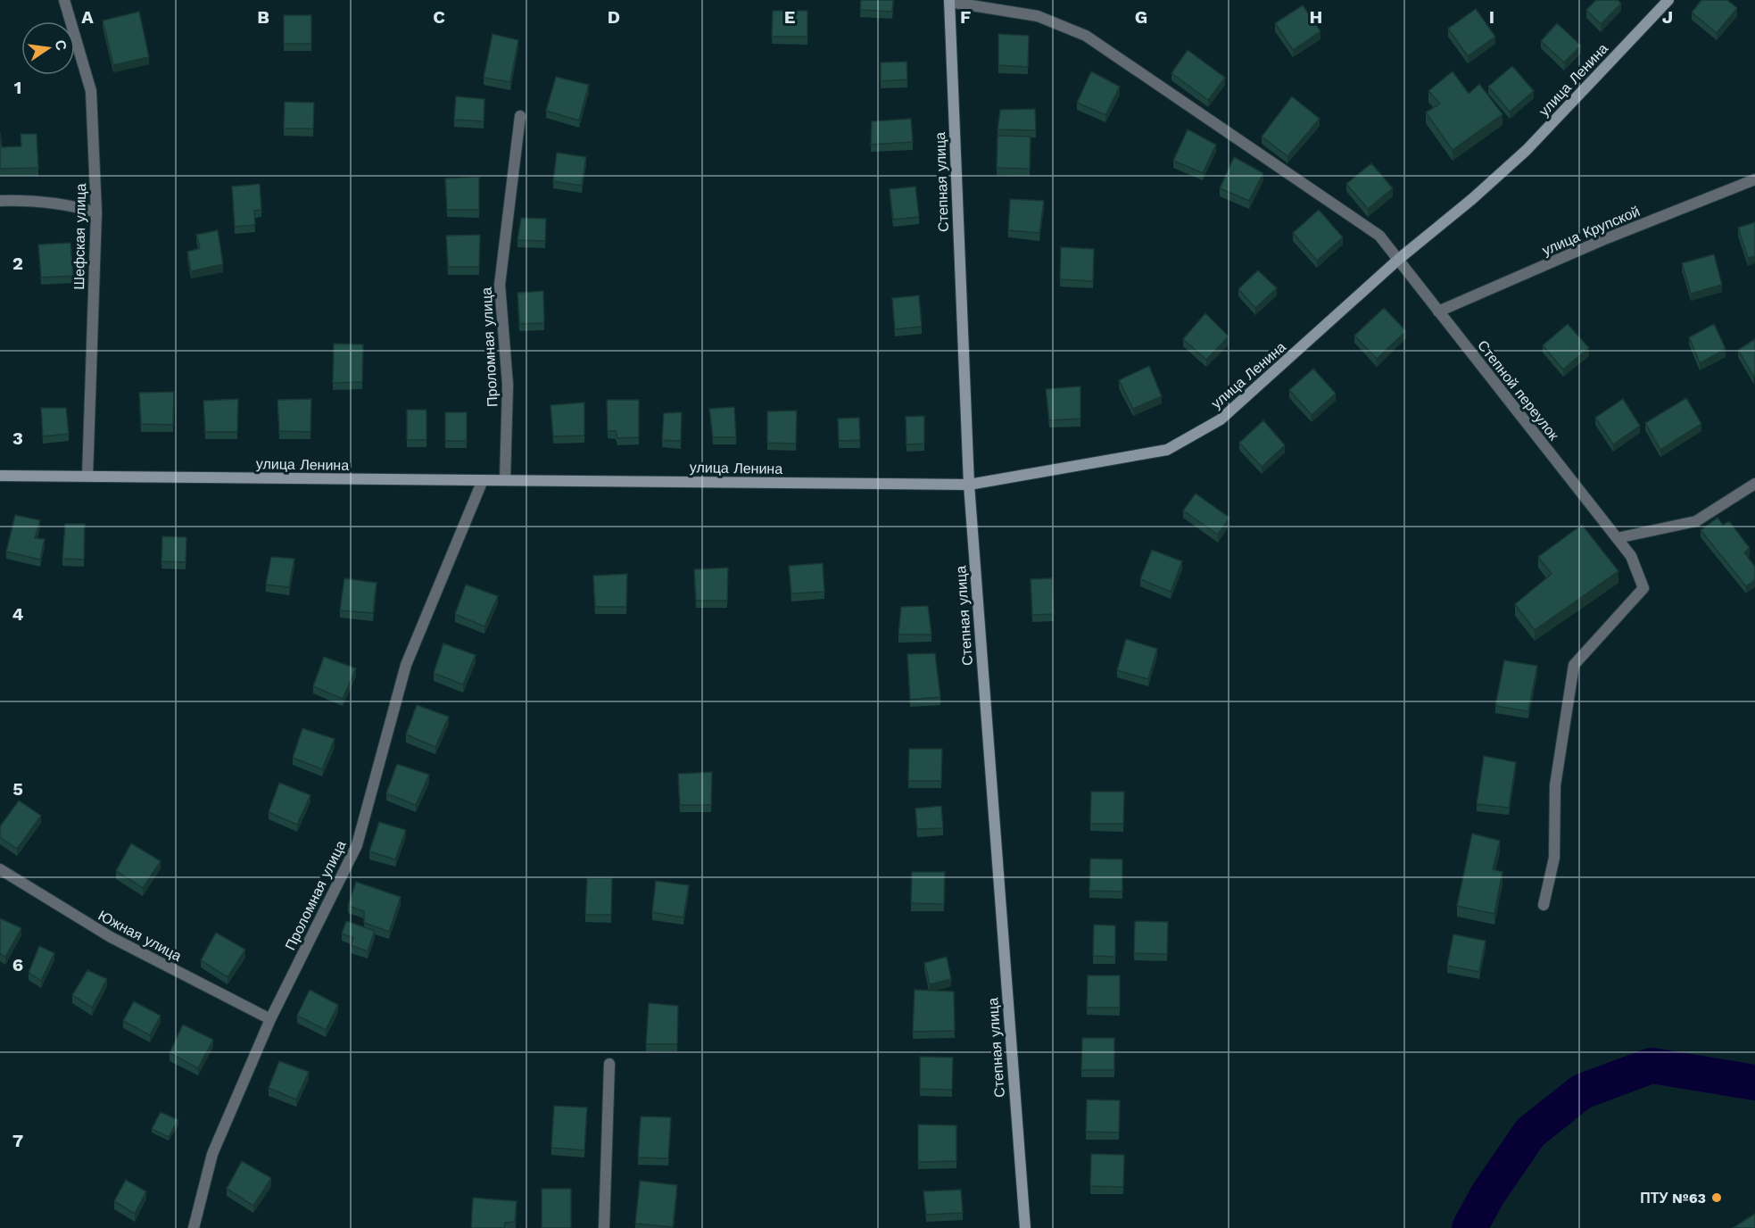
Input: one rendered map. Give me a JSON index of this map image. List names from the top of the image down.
{
  "streets": {
    "street": [
      "улица Ленина",
      "Степная улица",
      "улица Крупской",
      "Шефская улица",
      "Проломная улица",
      "Степной переулок",
      "Южная улица"
    ]
  },
  "crossings": [
    ["улица Ленина", "Степная улица"],
    ["улица Ленина", "Шефская улица"],
    ["улица Ленина", "Проломная улица"],
    ["улица Ленина", "Степной переулок"],
    ["улица Крупской", "Степной переулок"],
    ["Проломная улица", "Южная улица"]
  ],
  "places": ["ПТУ №63"],
  "north": "right",
  "grid": {
    "columns": [
      "A",
      "B",
      "C",
      "D",
      "E",
      "F",
      "G",
      "H",
      "I",
      "J"
    ],
    "rows": [
      "1",
      "2",
      "3",
      "4",
      "5",
      "6",
      "7"
    ]
  }
}
